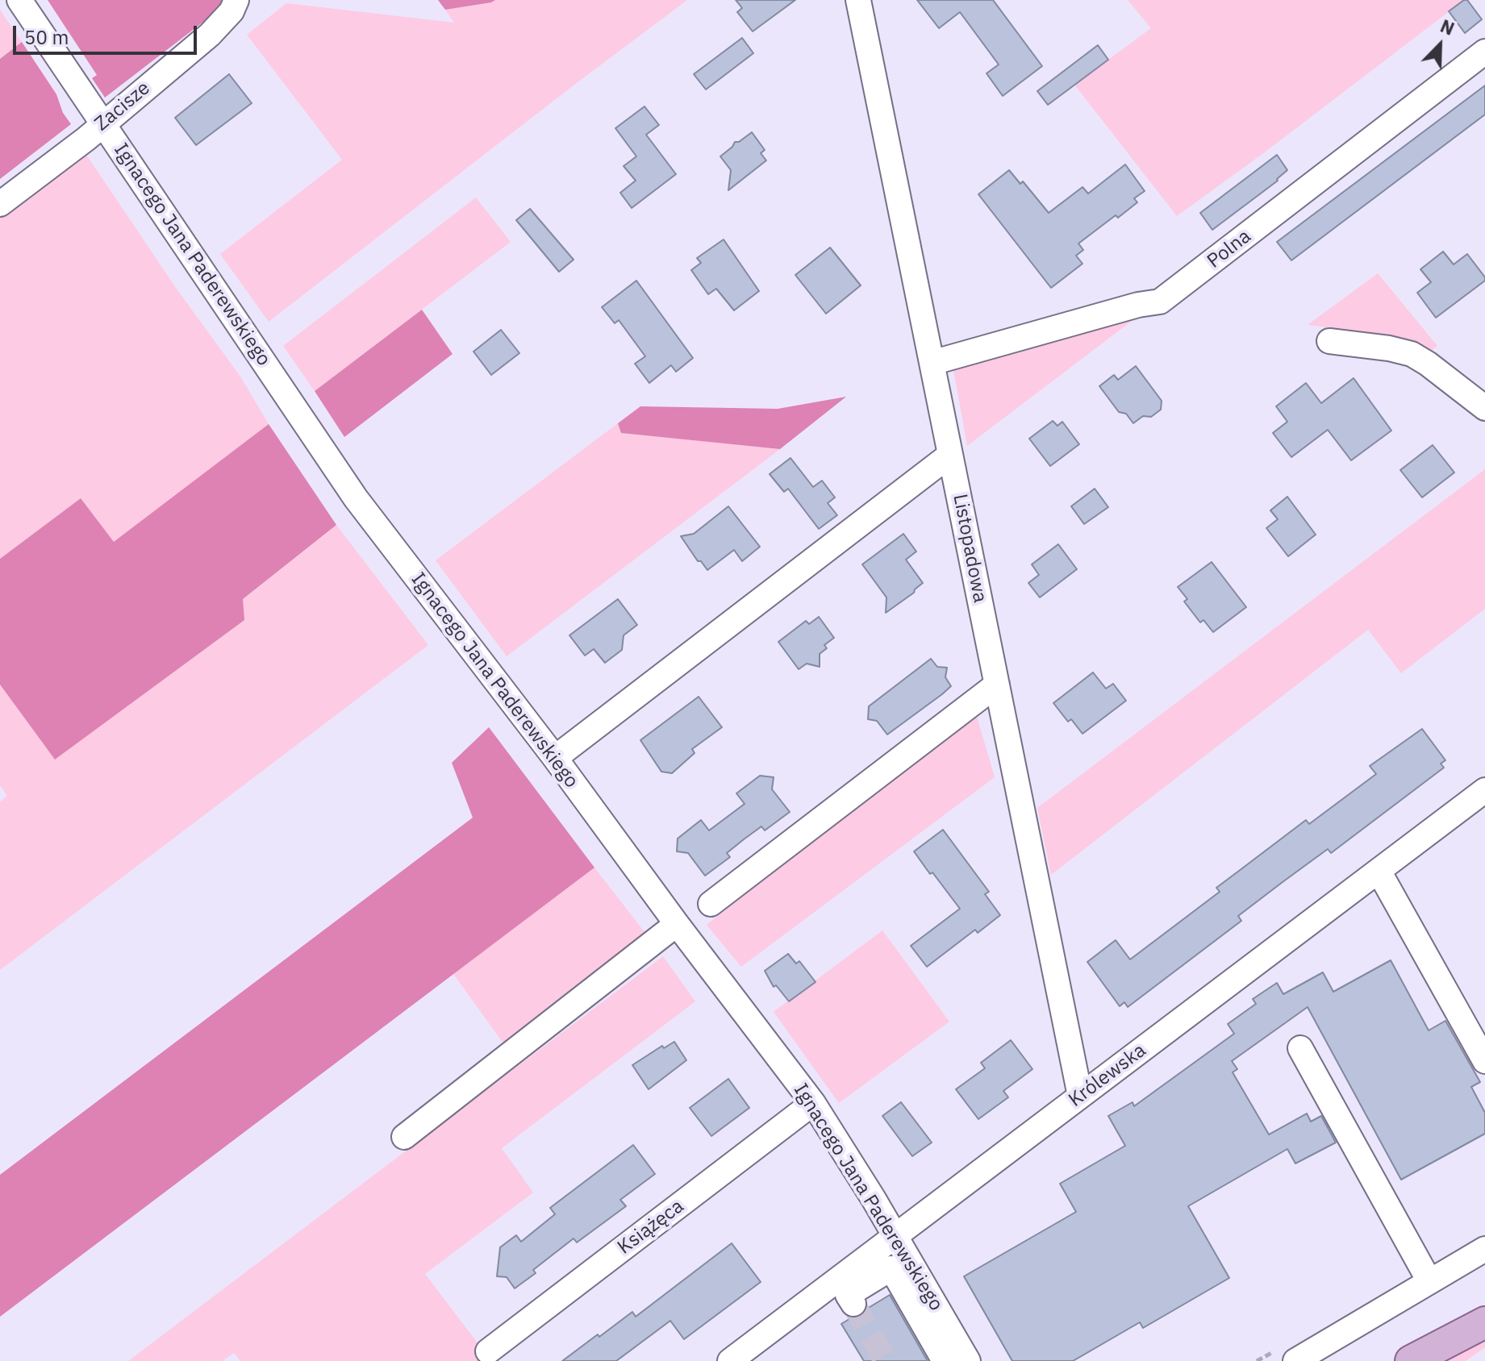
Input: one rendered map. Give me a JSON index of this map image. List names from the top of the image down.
{
  "streets": {
    "street": [
      "Zacisze",
      "Polna",
      "Ignacego Jana Paderewskiego",
      "Listopadowa",
      "Królewska",
      "Książęca"
    ]
  },
  "crossings": [
    ["Zacisze", "Ignacego Jana Paderewskiego"],
    ["Polna", "Listopadowa"],
    ["Ignacego Jana Paderewskiego", "Królewska"],
    ["Ignacego Jana Paderewskiego", "Książęca"],
    ["Listopadowa", "Królewska"]
  ],
  "scale_bar": "50 m",
  "north": "top right"
}
